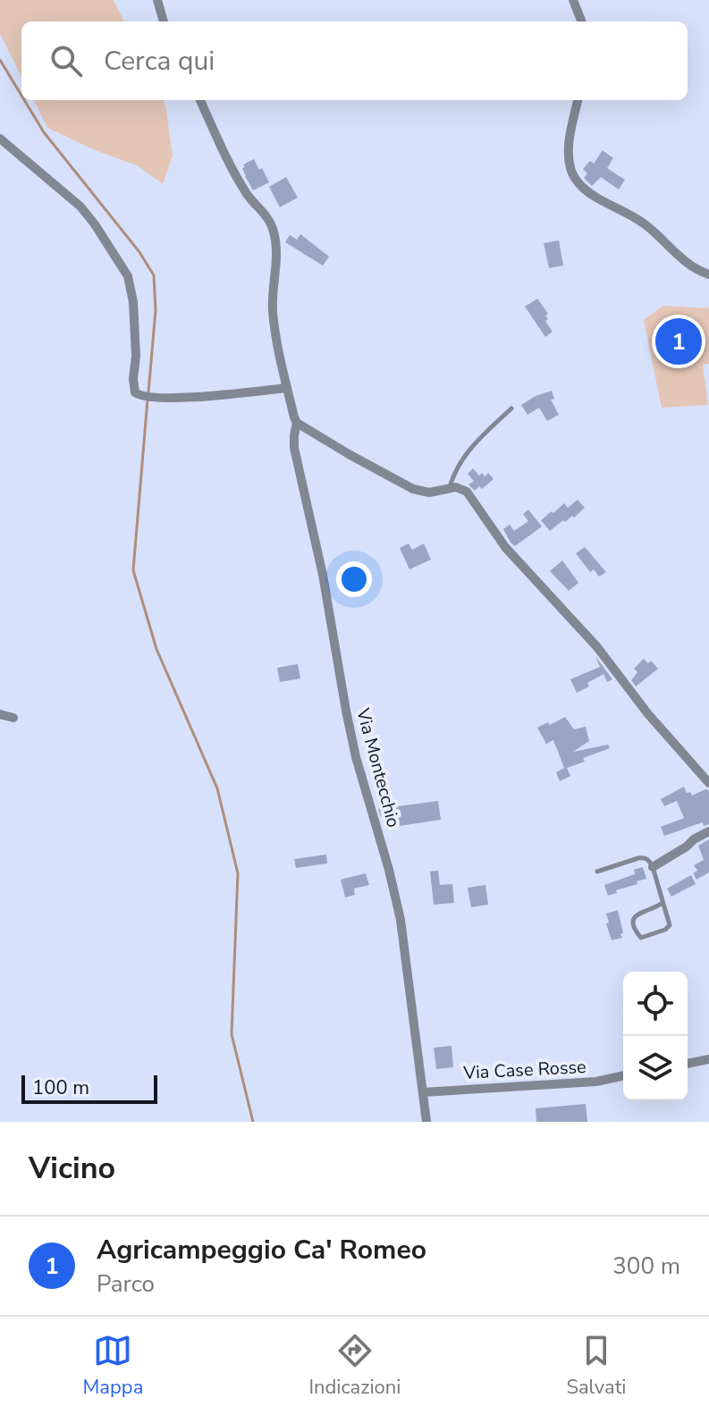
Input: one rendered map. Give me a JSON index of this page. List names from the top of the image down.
{
  "streets": {
    "street": ["Via Montecchio", "Via Case Rosse"]
  },
  "crossings": [
    ["Via Montecchio", "Via Case Rosse"]
  ],
  "scale_bar": "100 m",
  "page": {
    "search": "Cerca qui",
    "pins": "1",
    "scale": "100 m",
    "heading": "Vicino",
    "list": [
      {
        "mark": "1",
        "name": "Agricampeggio Ca' Romeo",
        "note": "Parco",
        "value": "300 m"
      }
    ],
    "nav": ["Mappa", "Indicazioni", "Salvati"]
  }
}
